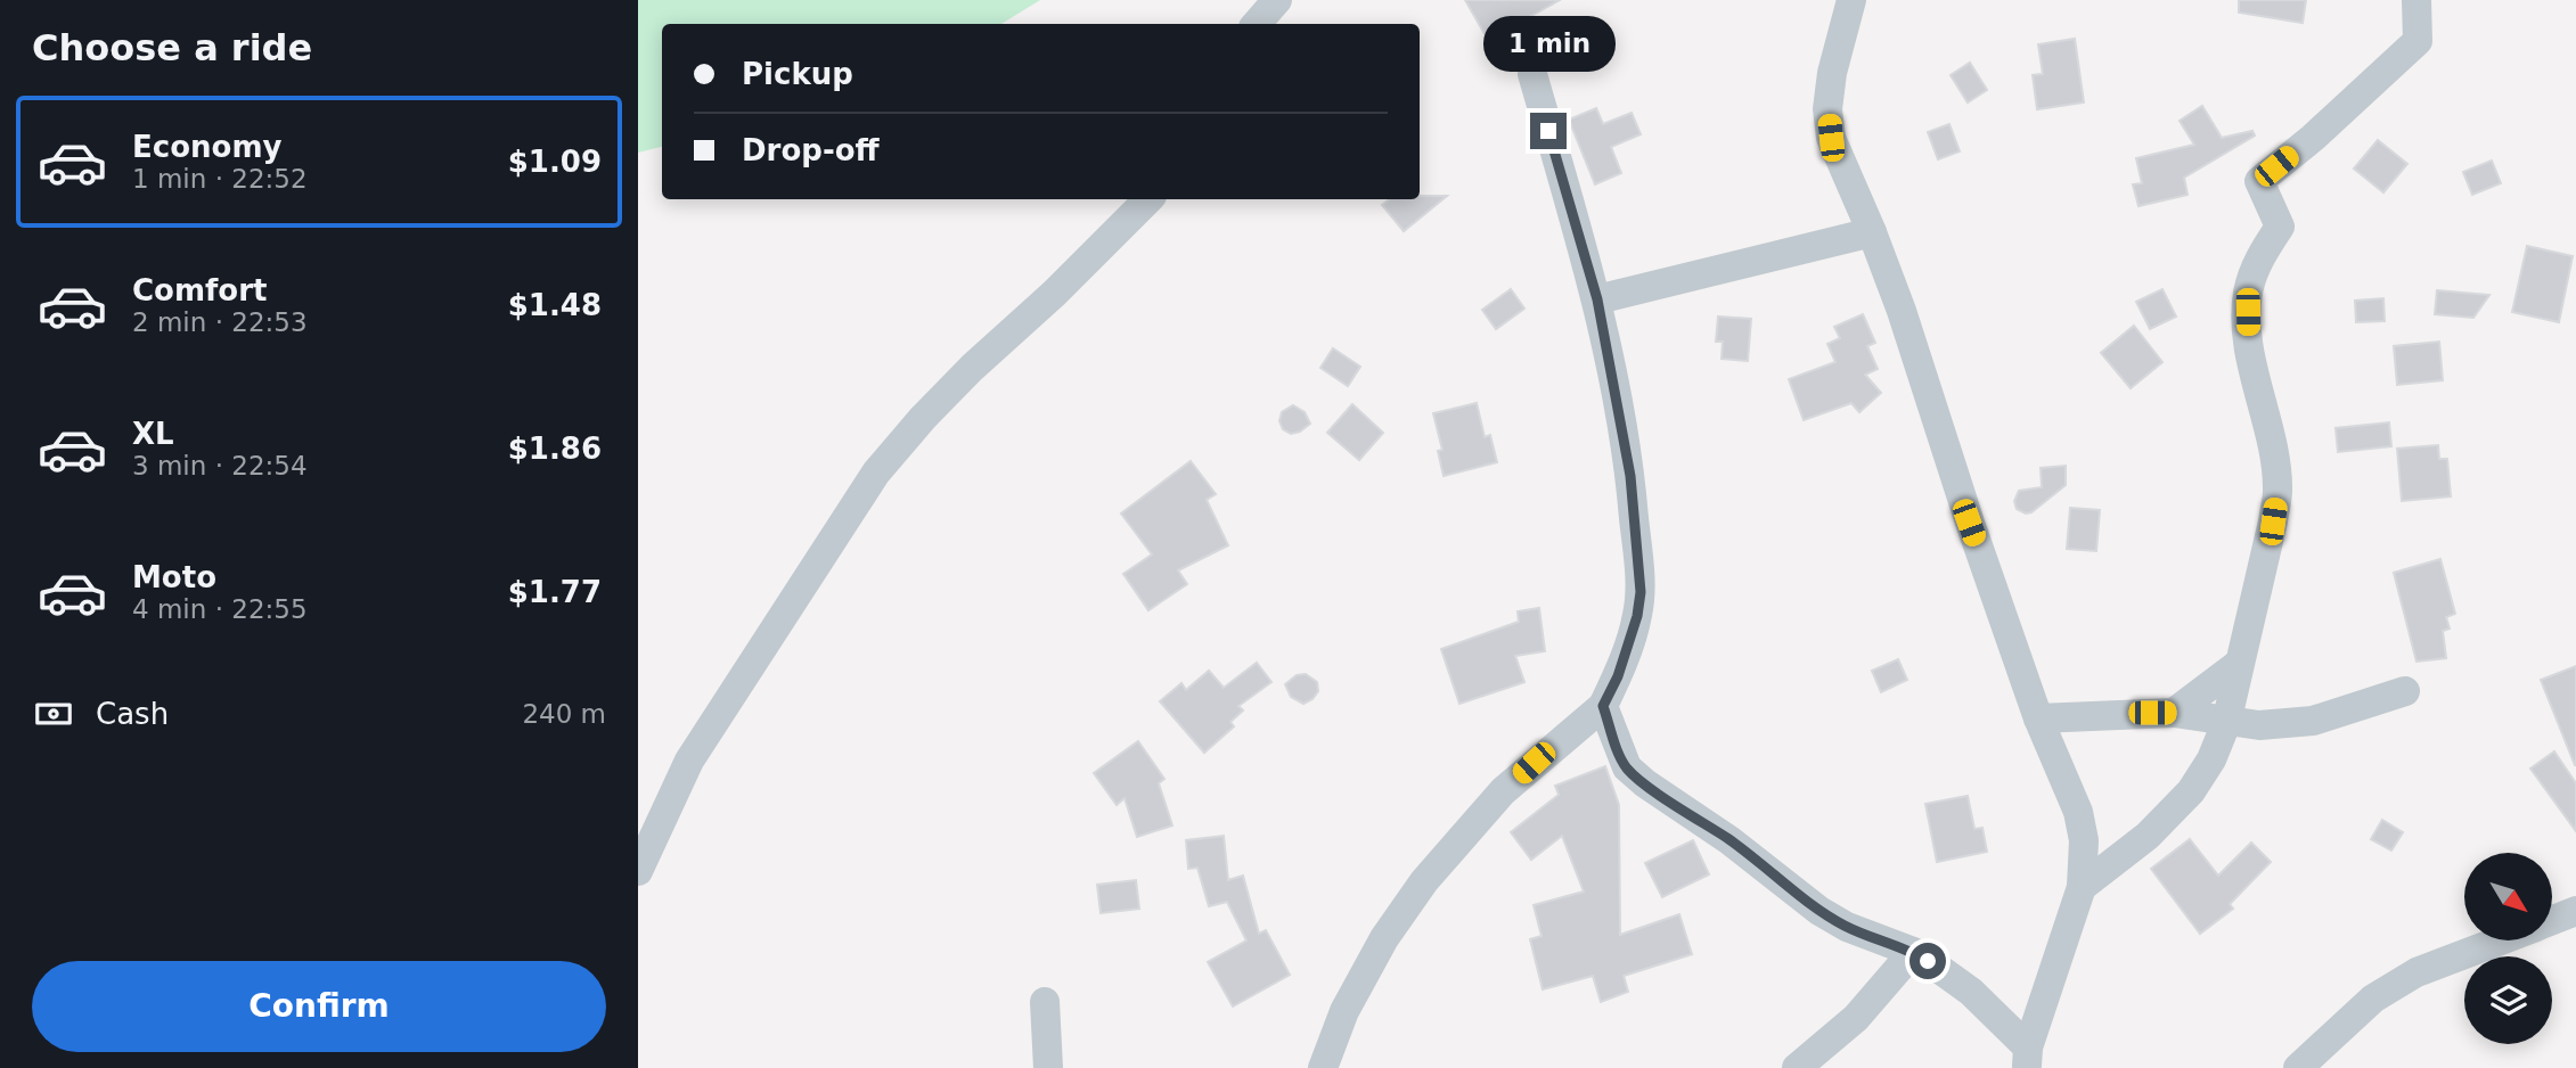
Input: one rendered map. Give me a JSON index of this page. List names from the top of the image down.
{
  "north": "bottom right",
  "page": {
    "heading": "Choose a ride",
    "bubble": "1 min",
    "banner": ["Pickup", "Drop-off"],
    "list": [
      {
        "name": "Economy",
        "note": "1 min · 22:52",
        "value": "$1.09"
      },
      {
        "name": "Comfort",
        "note": "2 min · 22:53",
        "value": "$1.48"
      },
      {
        "name": "XL",
        "note": "3 min · 22:54",
        "value": "$1.86"
      },
      {
        "name": "Moto",
        "note": "4 min · 22:55",
        "value": "$1.77"
      }
    ],
    "pay": ["Cash", "240 m"],
    "buttons": "Confirm"
  }
}
